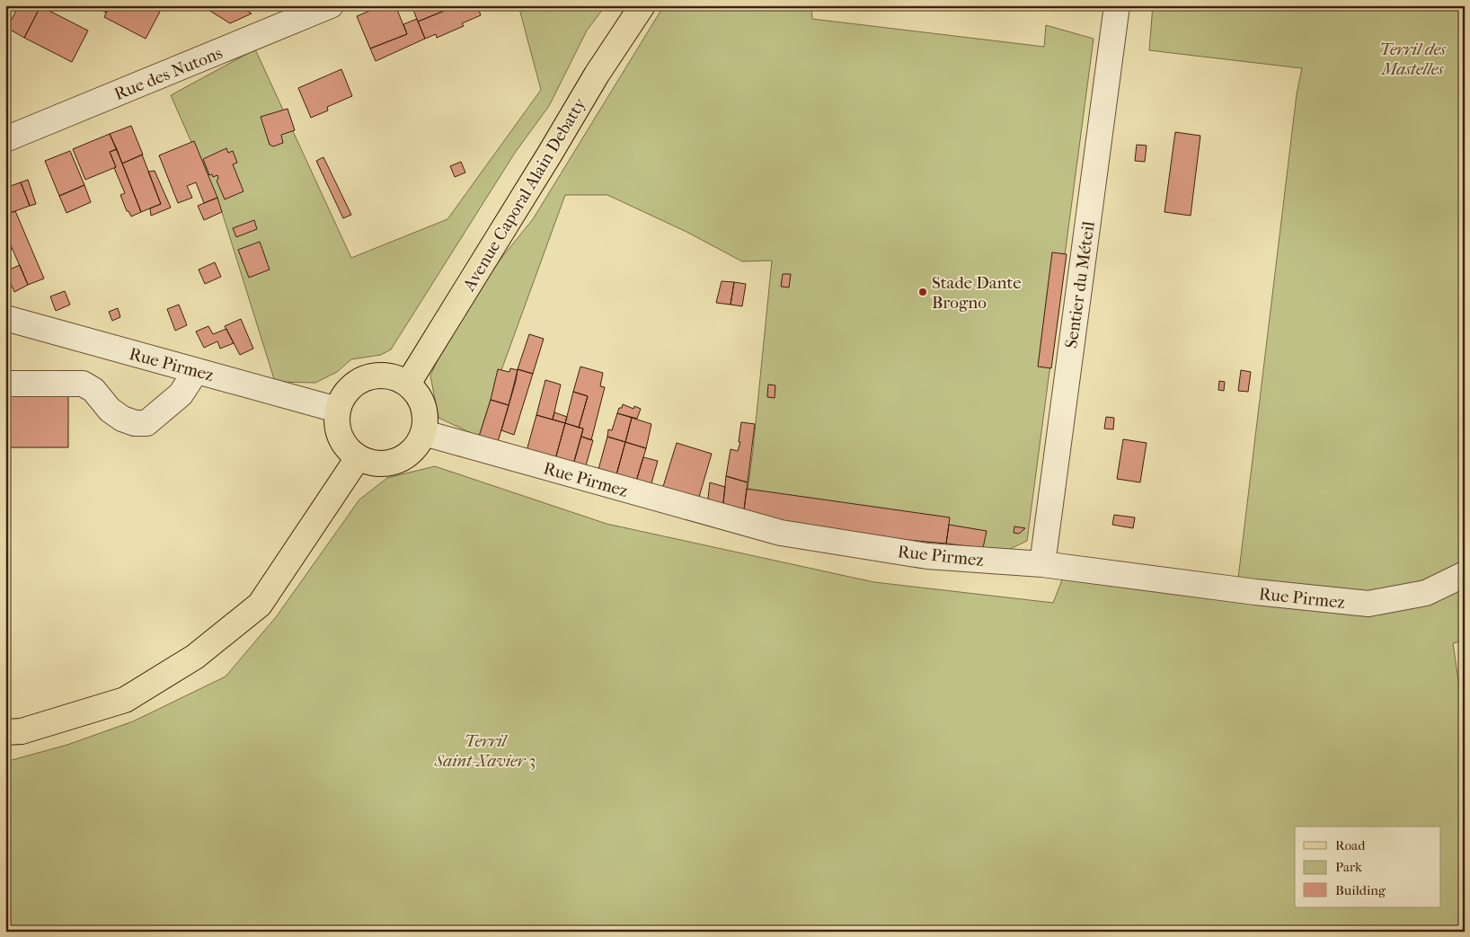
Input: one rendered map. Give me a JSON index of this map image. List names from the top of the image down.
{
  "streets": {
    "main road": ["Avenue Caporal Alain Debatty"],
    "street": ["Rue des Nutons", "Sentier du Méteil", "Rue Pirmez"]
  },
  "crossings": [
    ["Avenue Caporal Alain Debatty", "Rue Pirmez"],
    ["Sentier du Méteil", "Rue Pirmez"]
  ],
  "parks": ["Terril des Mastelles", "Terril Saint-Xavier 3"],
  "places": ["Stade Dante Brogno"],
  "legend": ["Road", "Park", "Building"]
}
